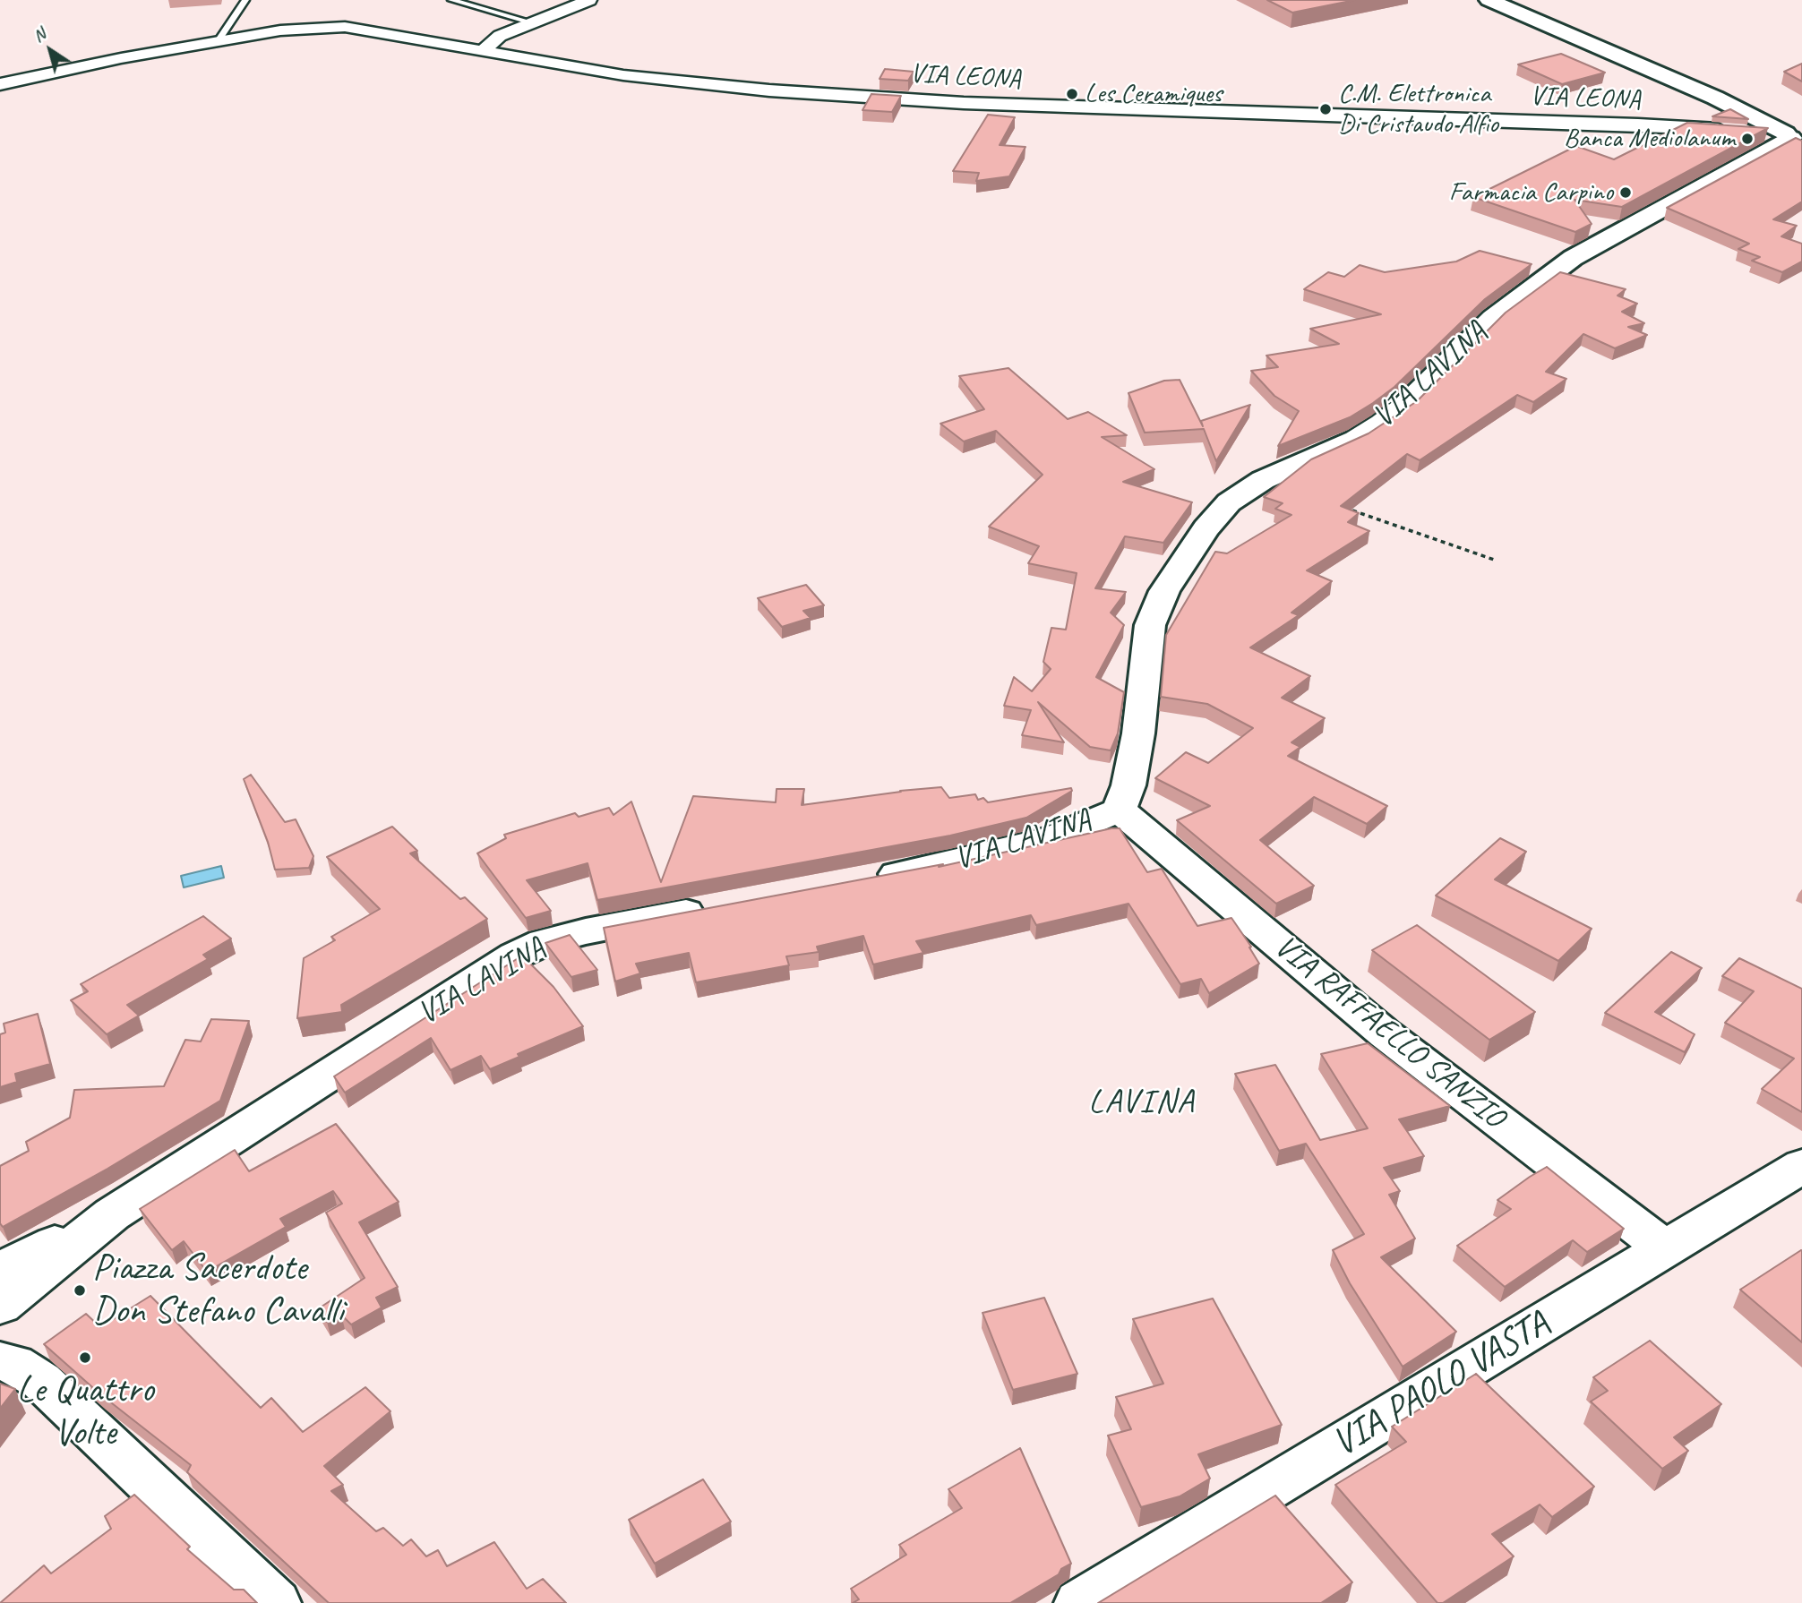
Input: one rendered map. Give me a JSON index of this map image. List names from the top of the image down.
{
  "streets": {
    "street": [
      "VIA LEONA",
      "VIA LAVINA",
      "VIA RAFFAELLO SANZIO",
      "VIA PAOLO VASTA"
    ]
  },
  "crossings": [
    ["VIA LEONA", "VIA LAVINA"],
    ["VIA LAVINA", "VIA RAFFAELLO SANZIO"],
    ["VIA RAFFAELLO SANZIO", "VIA PAOLO VASTA"]
  ],
  "districts": ["LAVINA"],
  "places": [
    "Les Ceramiques",
    "C.M. Elettronica Di Cristaudo Alfio",
    "Banca Mediolanum",
    "Farmacia Carpino",
    "Piazza Sacerdote Don Stefano Cavalli",
    "Le Quattro Volte"
  ],
  "north": "top left"
}
